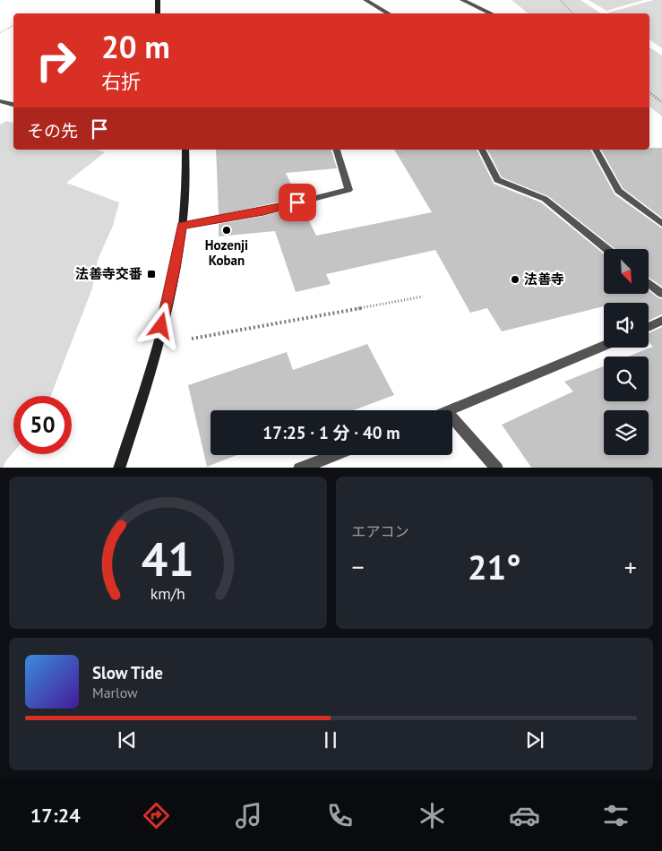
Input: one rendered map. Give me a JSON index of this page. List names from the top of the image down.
{
  "places": {
    "other": ["Hozenji Koban", "法善寺"],
    "transit": ["法善寺交番"]
  },
  "north": "bottom right",
  "page": {
    "turn": ["20 m", "右折"],
    "then": "その先",
    "limit": "50",
    "trip": "17:25 · 1 分 · 40 m",
    "tile": "エアコン",
    "heat": ["−", "21°", "+"],
    "song": ["Slow Tide", "Marlow"],
    "tabs": "17:24",
    "gauge": ["41", "km/h"]
  }
}
